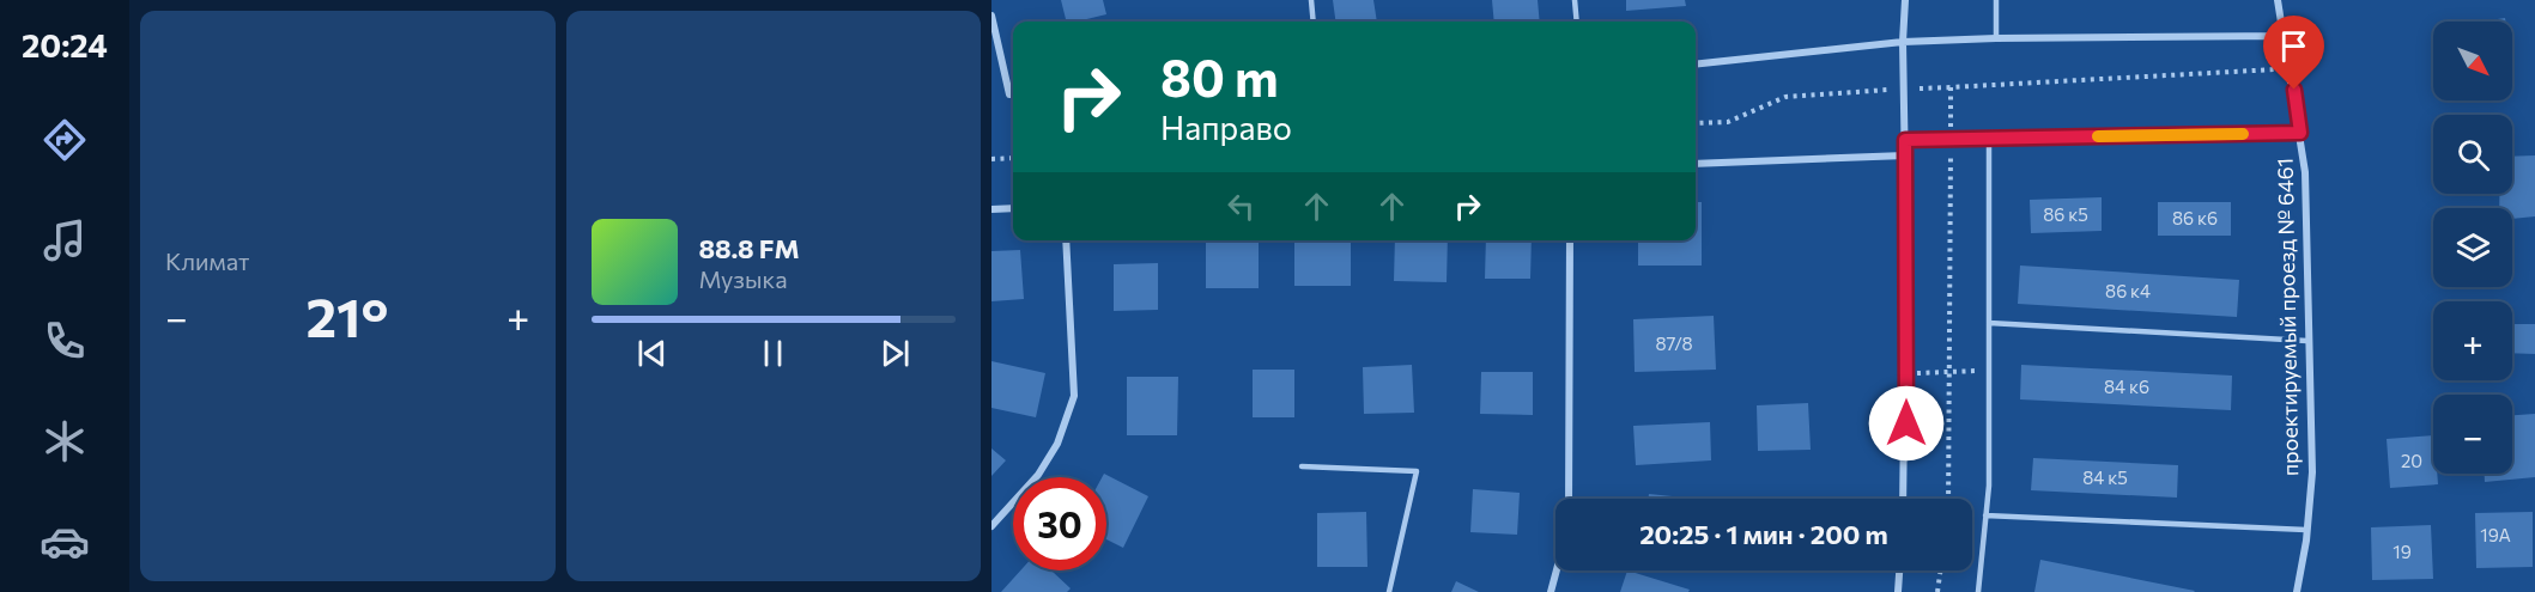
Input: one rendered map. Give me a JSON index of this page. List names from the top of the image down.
{
  "streets": {
    "street": ["проектируемый проезд № 6461"]
  },
  "house_numbers": [
    "86 к5",
    "86 к6",
    "86 к4",
    "87/8",
    "84 к6",
    "20",
    "84 к5",
    "19А",
    "19"
  ],
  "north": "bottom right",
  "page": {
    "tabs": "20:24",
    "tile": "Климат",
    "map_buttons": ["+", "−"],
    "turn": ["80 m", "Направо"],
    "song": ["88.8 FM", "Музыка"],
    "heat": ["−", "21°", "+"],
    "limit": "30",
    "trip": "20:25 · 1 мин · 200 m"
  }
}
